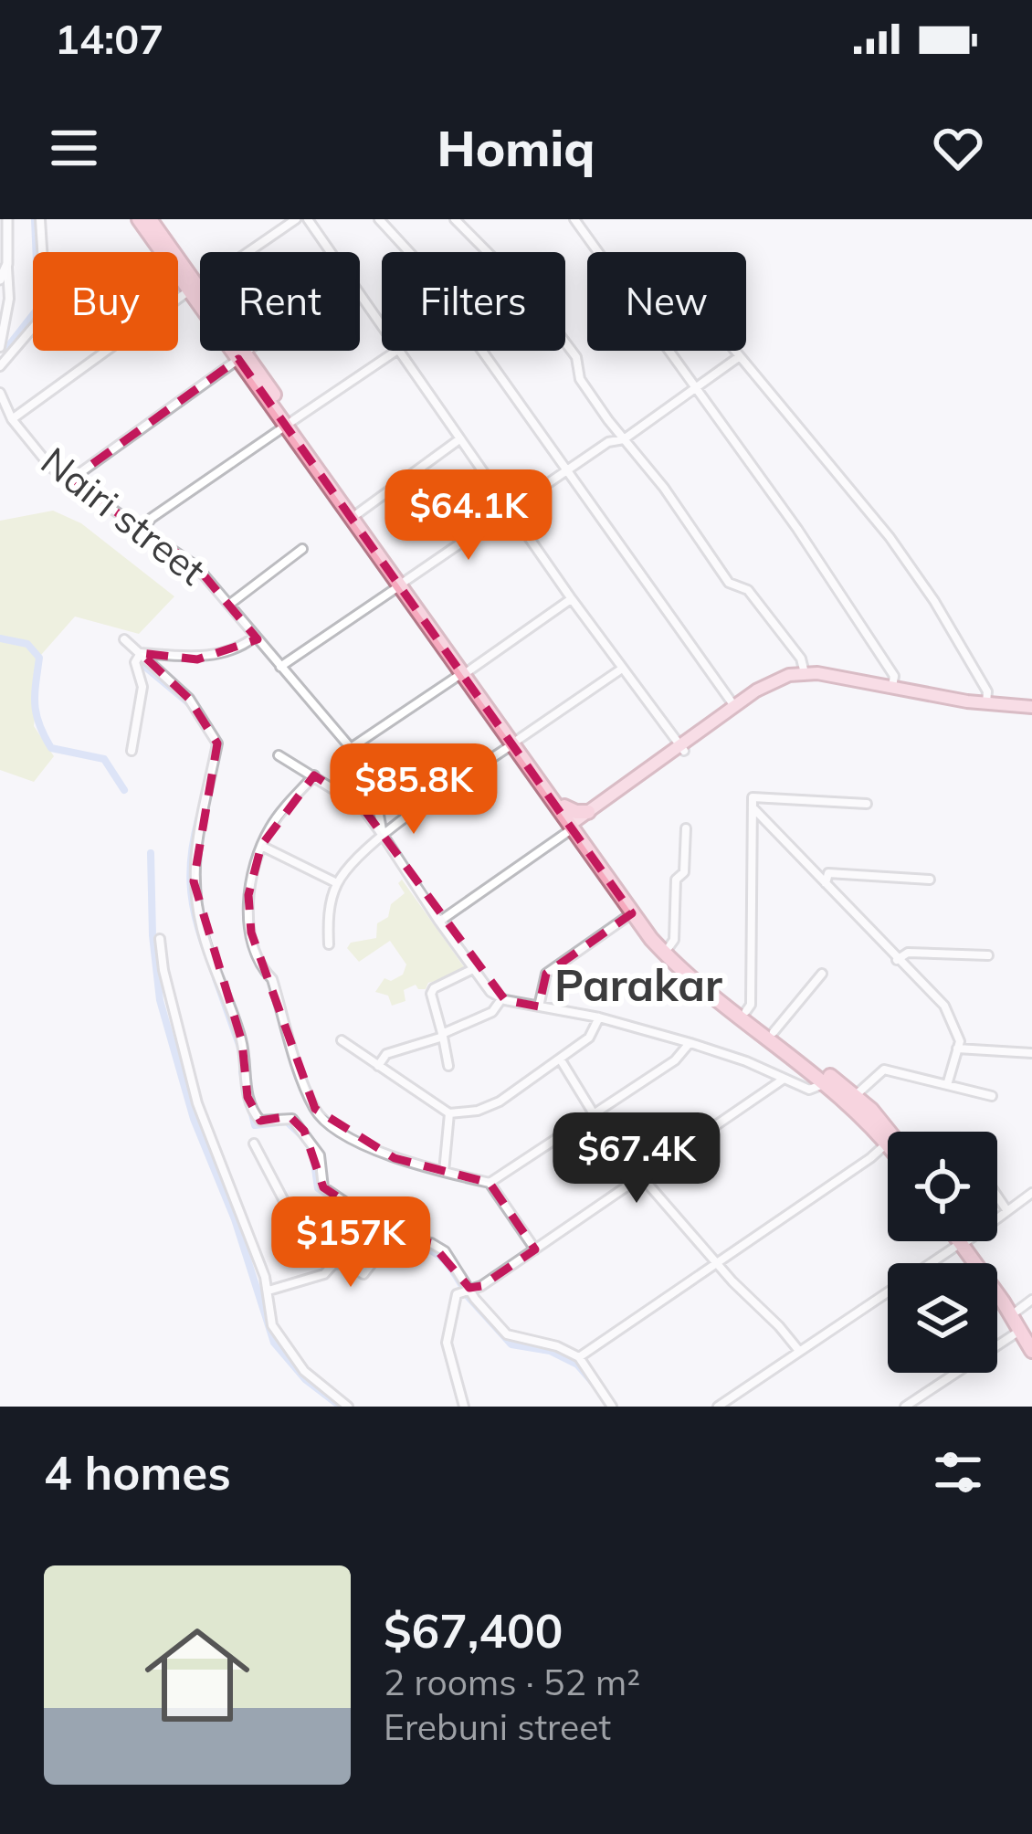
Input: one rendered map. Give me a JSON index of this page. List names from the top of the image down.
{
  "streets": {
    "street": ["Nairi street"]
  },
  "districts": ["Parakar"],
  "page": {
    "status": "14:07",
    "header": "Homiq",
    "chip": [
      "Buy",
      "Rent",
      "Filters",
      "New"
    ],
    "price": [
      "$64.1K",
      "$85.8K",
      "$67.4K",
      "$157K"
    ],
    "heading": "4 homes",
    "list": [
      {
        "name": "$67,400",
        "note": "2 rooms · 52 m² · Erebuni street"
      }
    ]
  }
}
